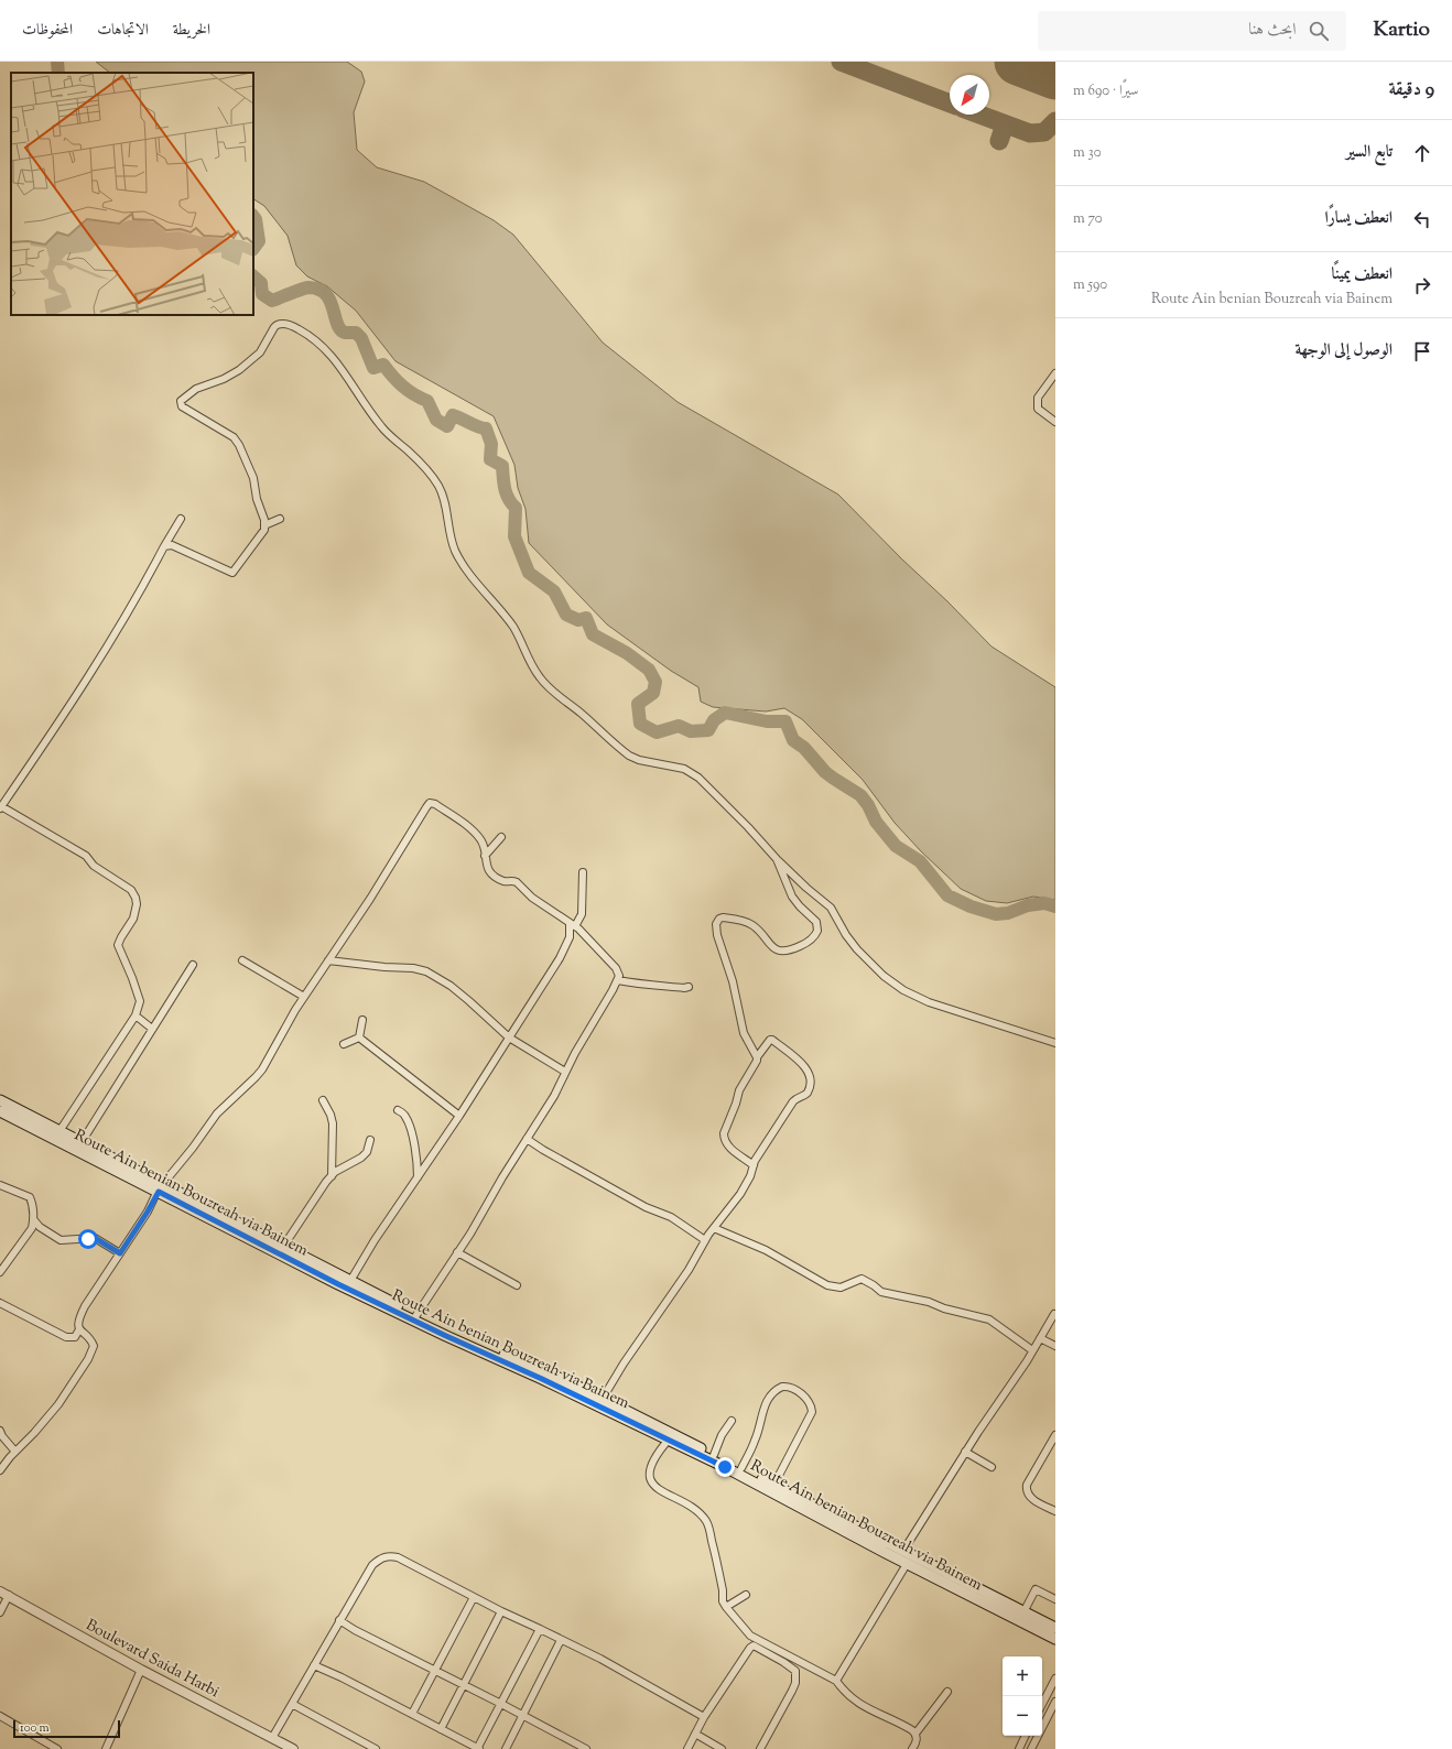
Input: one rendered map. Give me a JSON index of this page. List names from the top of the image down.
{
  "streets": {
    "main road": ["Route Ain benian Bouzreah via Bainem"],
    "street": ["Boulevard Saida Harbi"]
  },
  "scale_bar": "100 m",
  "north": "bottom left",
  "page": {
    "header": "Kartio",
    "search": "ابحث هنا",
    "nav": ["الخريطة", "الاتجاهات", "المحفوظات"],
    "heading": ["9 دقيقة", "سيرًا · 690 m"],
    "list": [
      ["تابع السير", "30 m"],
      ["انعطف يسارًا", "70 m"],
      ["انعطف يمينًا", "Route Ain benian Bouzreah via Bainem", "590 m"],
      "الوصول إلى الوجهة"
    ],
    "map_buttons": ["+", "−"],
    "scale": "100 m"
  }
}
